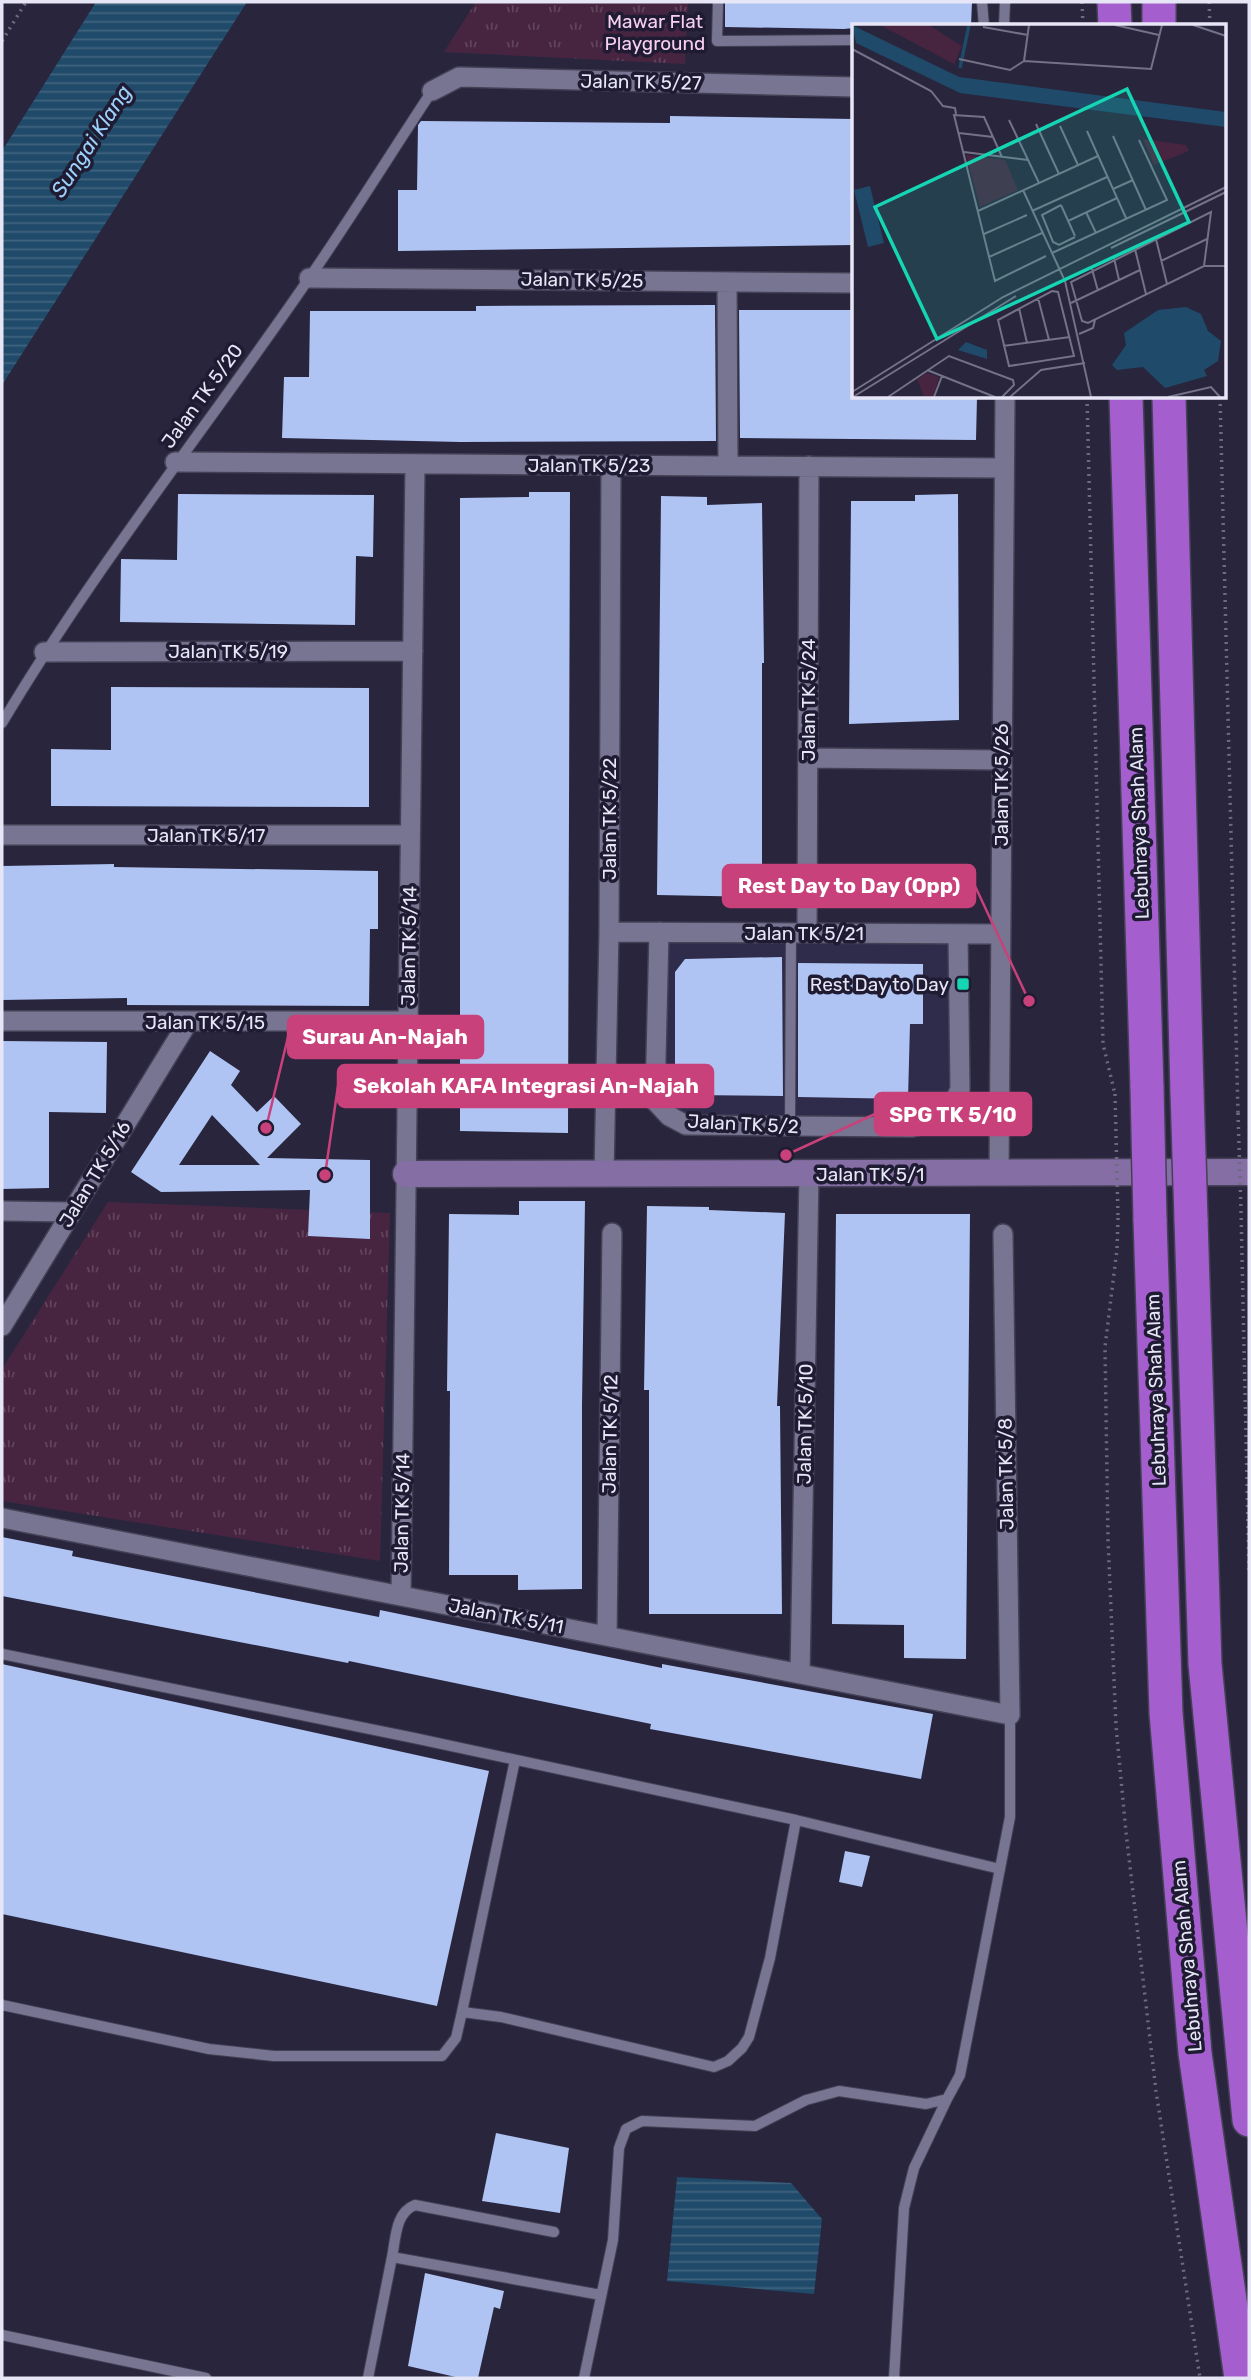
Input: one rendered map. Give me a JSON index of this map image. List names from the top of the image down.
{
  "streets": {
    "highway": ["Lebuhraya Shah Alam"],
    "street": [
      "Jalan TK 5/27",
      "Jalan TK 5/25",
      "Jalan TK 5/23",
      "Jalan TK 5/19",
      "Jalan TK 5/24",
      "Jalan TK 5/26",
      "Jalan TK 5/22",
      "Jalan TK 5/17",
      "Jalan TK 5/21",
      "Jalan TK 5/14",
      "Jalan TK 5/15",
      "Jalan TK 5/2",
      "Jalan TK 5/16",
      "Jalan TK 5/1",
      "Jalan TK 5/10",
      "Jalan TK 5/12",
      "Jalan TK 5/8",
      "Jalan TK 5/11"
    ],
    "lane": ["Jalan TK 5/20"]
  },
  "crossings": [
    ["Jalan TK 5/27", "Jalan TK 5/20"],
    ["Jalan TK 5/25", "Jalan TK 5/20"],
    ["Jalan TK 5/20", "Jalan TK 5/23"],
    ["Jalan TK 5/20", "Jalan TK 5/19"],
    ["Jalan TK 5/23", "Jalan TK 5/24"],
    ["Jalan TK 5/23", "Jalan TK 5/26"],
    ["Jalan TK 5/23", "Jalan TK 5/22"],
    ["Jalan TK 5/23", "Jalan TK 5/14"],
    ["Jalan TK 5/19", "Jalan TK 5/14"],
    ["Jalan TK 5/24", "Jalan TK 5/21"],
    ["Jalan TK 5/26", "Jalan TK 5/21"],
    ["Jalan TK 5/26", "Jalan TK 5/1"],
    ["Jalan TK 5/22", "Jalan TK 5/21"],
    ["Jalan TK 5/22", "Jalan TK 5/1"],
    ["Jalan TK 5/17", "Jalan TK 5/14"],
    ["Jalan TK 5/21", "Jalan TK 5/2"],
    ["Jalan TK 5/14", "Jalan TK 5/15"],
    ["Jalan TK 5/14", "Jalan TK 5/1"],
    ["Jalan TK 5/14", "Jalan TK 5/11"],
    ["Jalan TK 5/15", "Jalan TK 5/16"],
    ["Jalan TK 5/1", "Jalan TK 5/10"],
    ["Jalan TK 5/10", "Jalan TK 5/11"],
    ["Jalan TK 5/12", "Jalan TK 5/11"],
    ["Jalan TK 5/8", "Jalan TK 5/11"]
  ],
  "water": ["Sungai Klang"],
  "parks": ["Mawar Flat Playground"],
  "places": {
    "transit": ["Rest Day to Day"],
    "other": [
      "Rest Day to Day (Opp)",
      "Surau An-Najah",
      "SPG TK 5/10",
      "Sekolah KAFA Integrasi An-Najah"
    ]
  }
}
